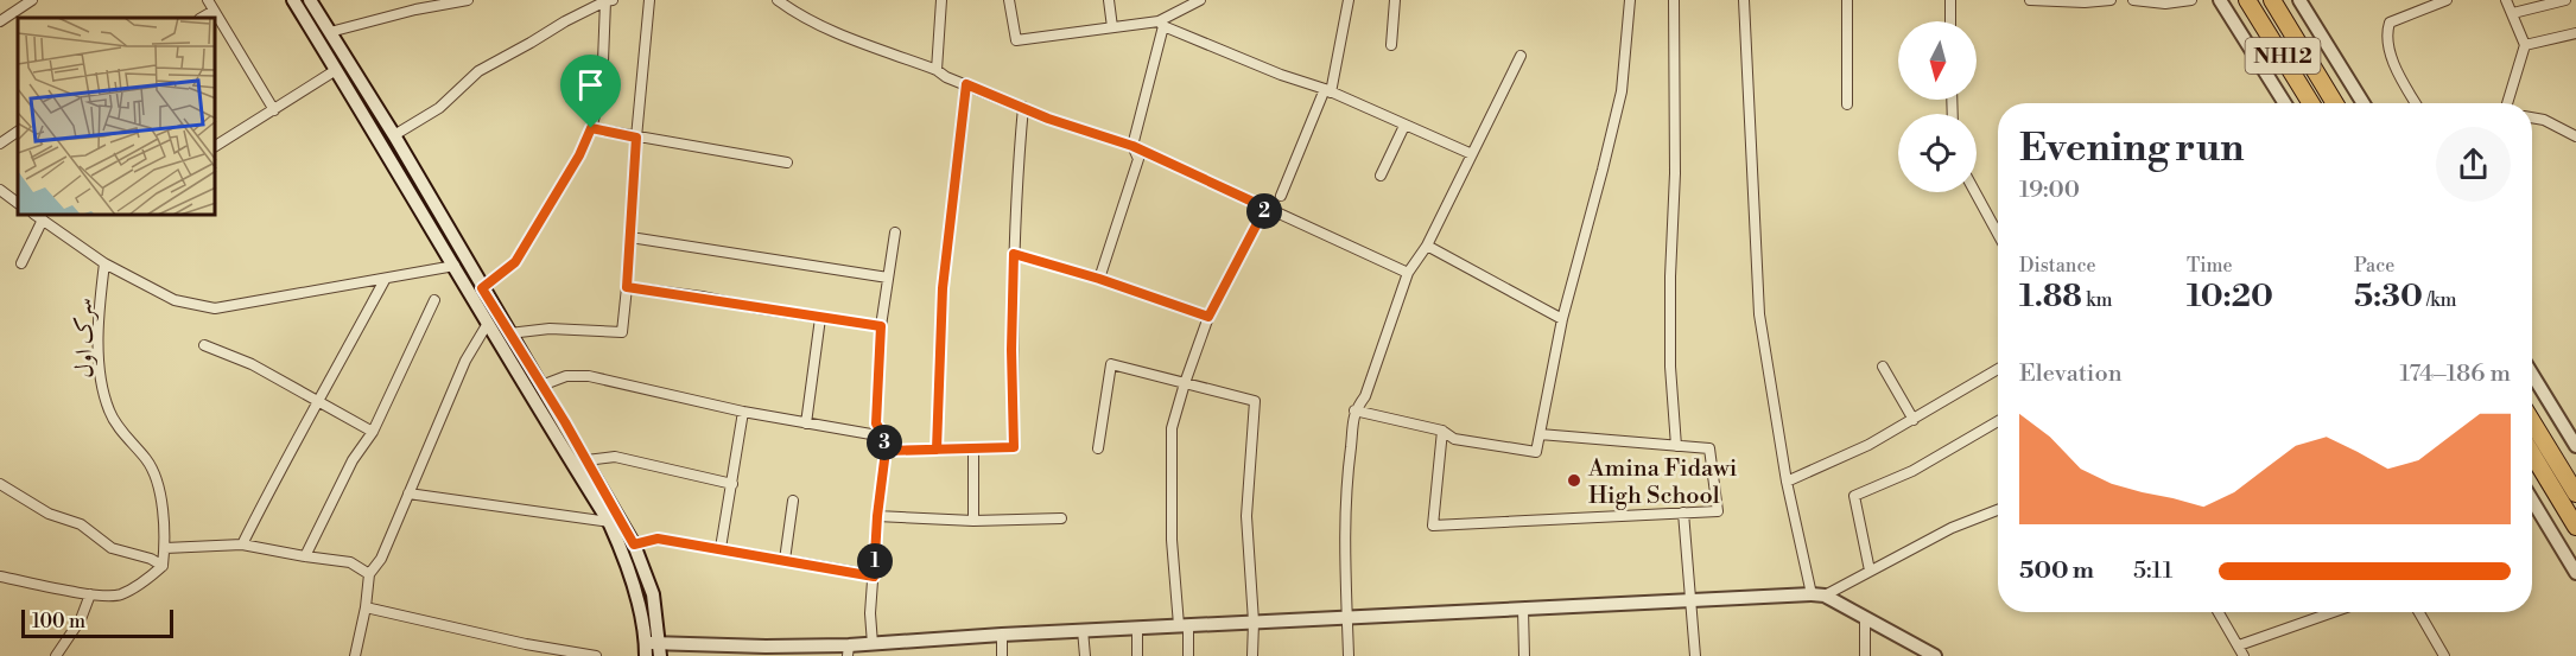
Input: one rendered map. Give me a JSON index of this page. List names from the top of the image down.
{
  "streets": {
    "highway": ["NH12"],
    "street": ["سرک اول"]
  },
  "places": ["Amina Fidawi High School"],
  "scale_bar": "100 m",
  "north": "bottom",
  "page": {
    "heading": ["Evening run", "19:00"],
    "pins": ["2", "3", "1"],
    "stats": [
      ["Distance", "1.88 km"],
      ["Time", "10:20"],
      ["Pace", "5:30 /km"]
    ],
    "chart": ["Elevation", "174–186 m"],
    "list": [
      {
        "name": "500 m",
        "note": "5:11"
      }
    ],
    "scale": "100 m"
  }
}
